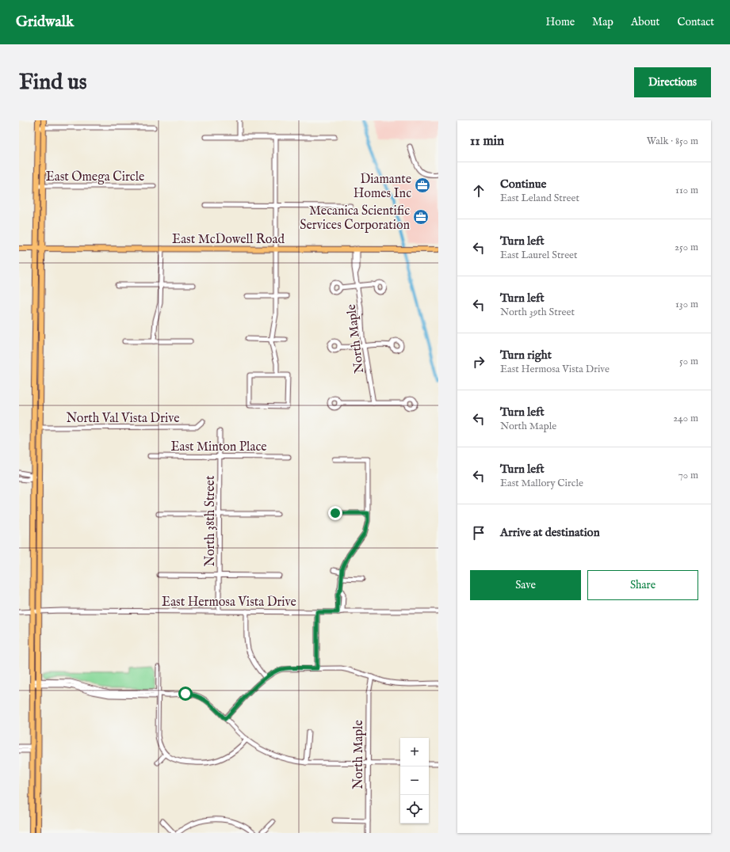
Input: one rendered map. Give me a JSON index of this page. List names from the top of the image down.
{
  "streets": {
    "main road": ["East McDowell Road"],
    "street": [
      "East Omega Circle",
      "North Maple",
      "North Val Vista Drive",
      "East Minton Place",
      "North 38th Street",
      "East Hermosa Vista Drive"
    ]
  },
  "crossings": [
    ["East McDowell Road", "North Maple"],
    ["East Minton Place", "North 38th Street"],
    ["North 38th Street", "East Hermosa Vista Drive"]
  ],
  "places": {
    "office": ["Diamante Homes Inc", "Mecanica Scientific Services Corporation"]
  },
  "page": {
    "header": "Gridwalk",
    "nav": [
      "Home",
      "Map",
      "About",
      "Contact"
    ],
    "buttons": [
      "Directions",
      ["Save", "Share"]
    ],
    "title": "Find us",
    "heading": ["11 min", "Walk · 850 m"],
    "list": [
      ["Continue", "East Leland Street", "110 m"],
      ["Turn left", "East Laurel Street", "250 m"],
      ["Turn left", "North 39th Street", "130 m"],
      ["Turn right", "East Hermosa Vista Drive", "50 m"],
      ["Turn left", "North Maple", "240 m"],
      ["Turn left", "East Mallory Circle", "70 m"],
      "Arrive at destination"
    ],
    "map_buttons": ["+", "−"]
  }
}
